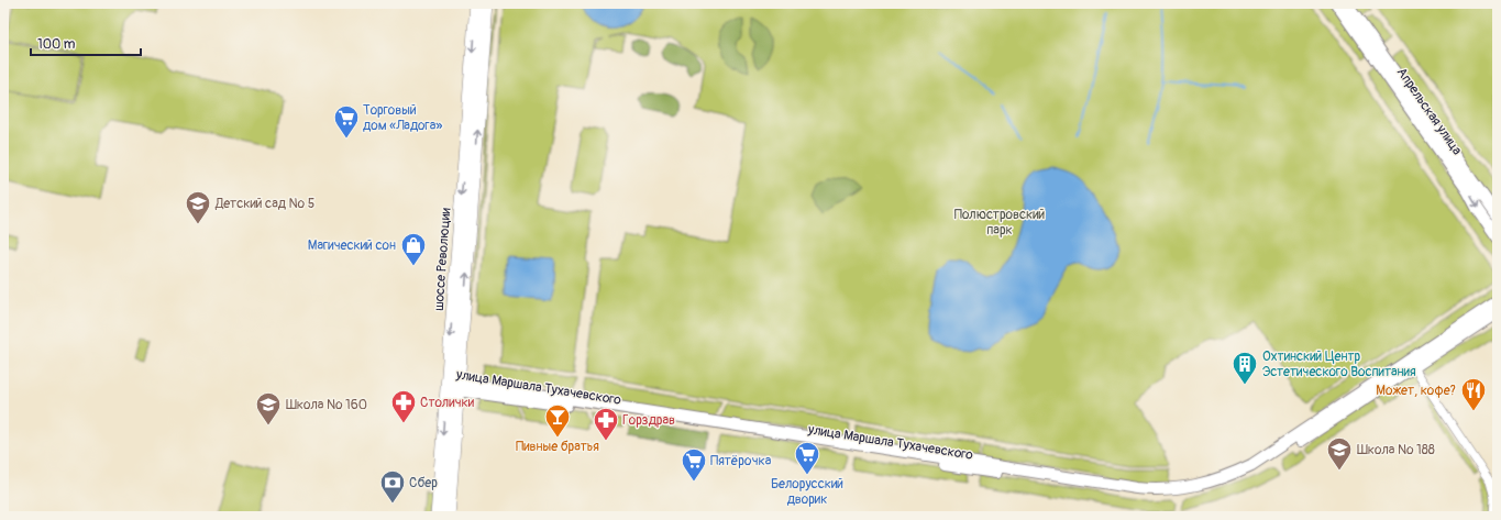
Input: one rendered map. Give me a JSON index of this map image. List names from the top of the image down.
{
  "streets": {
    "main road": ["шоссе Революции"],
    "street": ["Апрельская улица", "улица Маршала Тухачевского"]
  },
  "crossings": [
    ["шоссе Революции", "улица Маршала Тухачевского"]
  ],
  "parks": ["Полюстровский парк"],
  "places": {
    "supermarket": ["Торговый дом «Ладога»", "Белорусский дворик", "Пятёрочка"],
    "school or university": ["Детский сад № 5", "Школа № 160", "Школа № 188"],
    "shop": ["Магический сон"],
    "building": ["Охтинский Центр Эстетического Воспитания"],
    "restaurant": ["Может, кофе?"],
    "pharmacy": ["Столички", "Горздрав"],
    "bar": ["Пивные братья"],
    "bank": ["Сбер"]
  },
  "scale_bar": "100 m"
}
